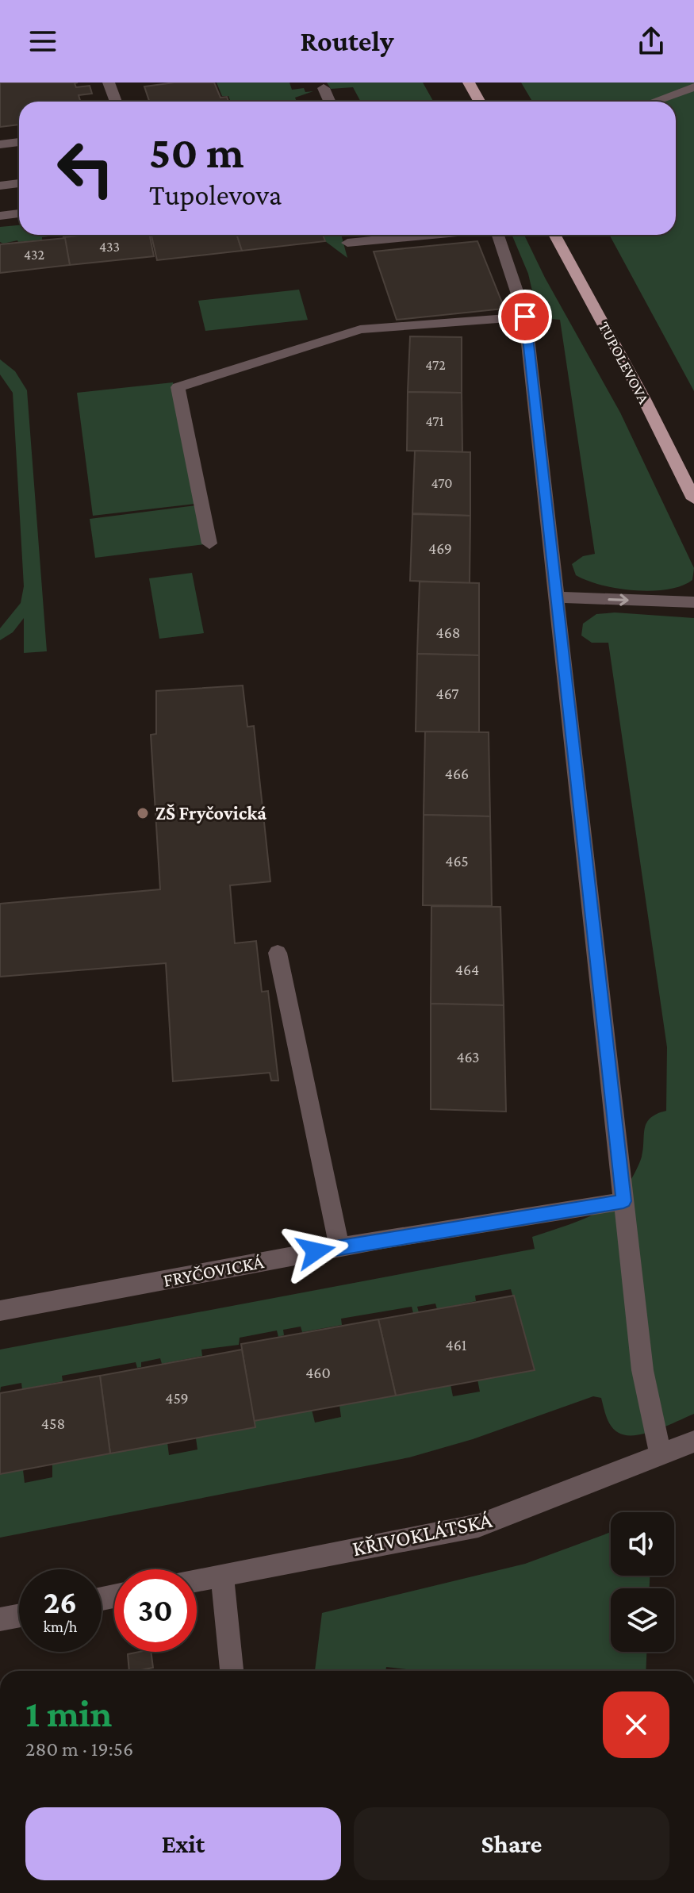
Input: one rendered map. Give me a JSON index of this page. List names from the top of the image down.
{
  "streets": {
    "main road": ["TUPOLEVOVA"],
    "street": ["FRYČOVICKÁ", "KŘIVOKLÁTSKÁ"]
  },
  "places": ["ZŠ Fryčovická"],
  "house_numbers": [
    "433",
    "432",
    "472",
    "471",
    "470",
    "469",
    "468",
    "467",
    "466",
    "465",
    "464",
    "463",
    "461",
    "460",
    "459",
    "458"
  ],
  "page": {
    "header": "Routely",
    "turn": ["50 m", "Tupolevova"],
    "speed": "26 km/h",
    "limit": "30",
    "heading": ["1 min", "280 m · 19:56"],
    "buttons": ["Exit", "Share"]
  }
}
